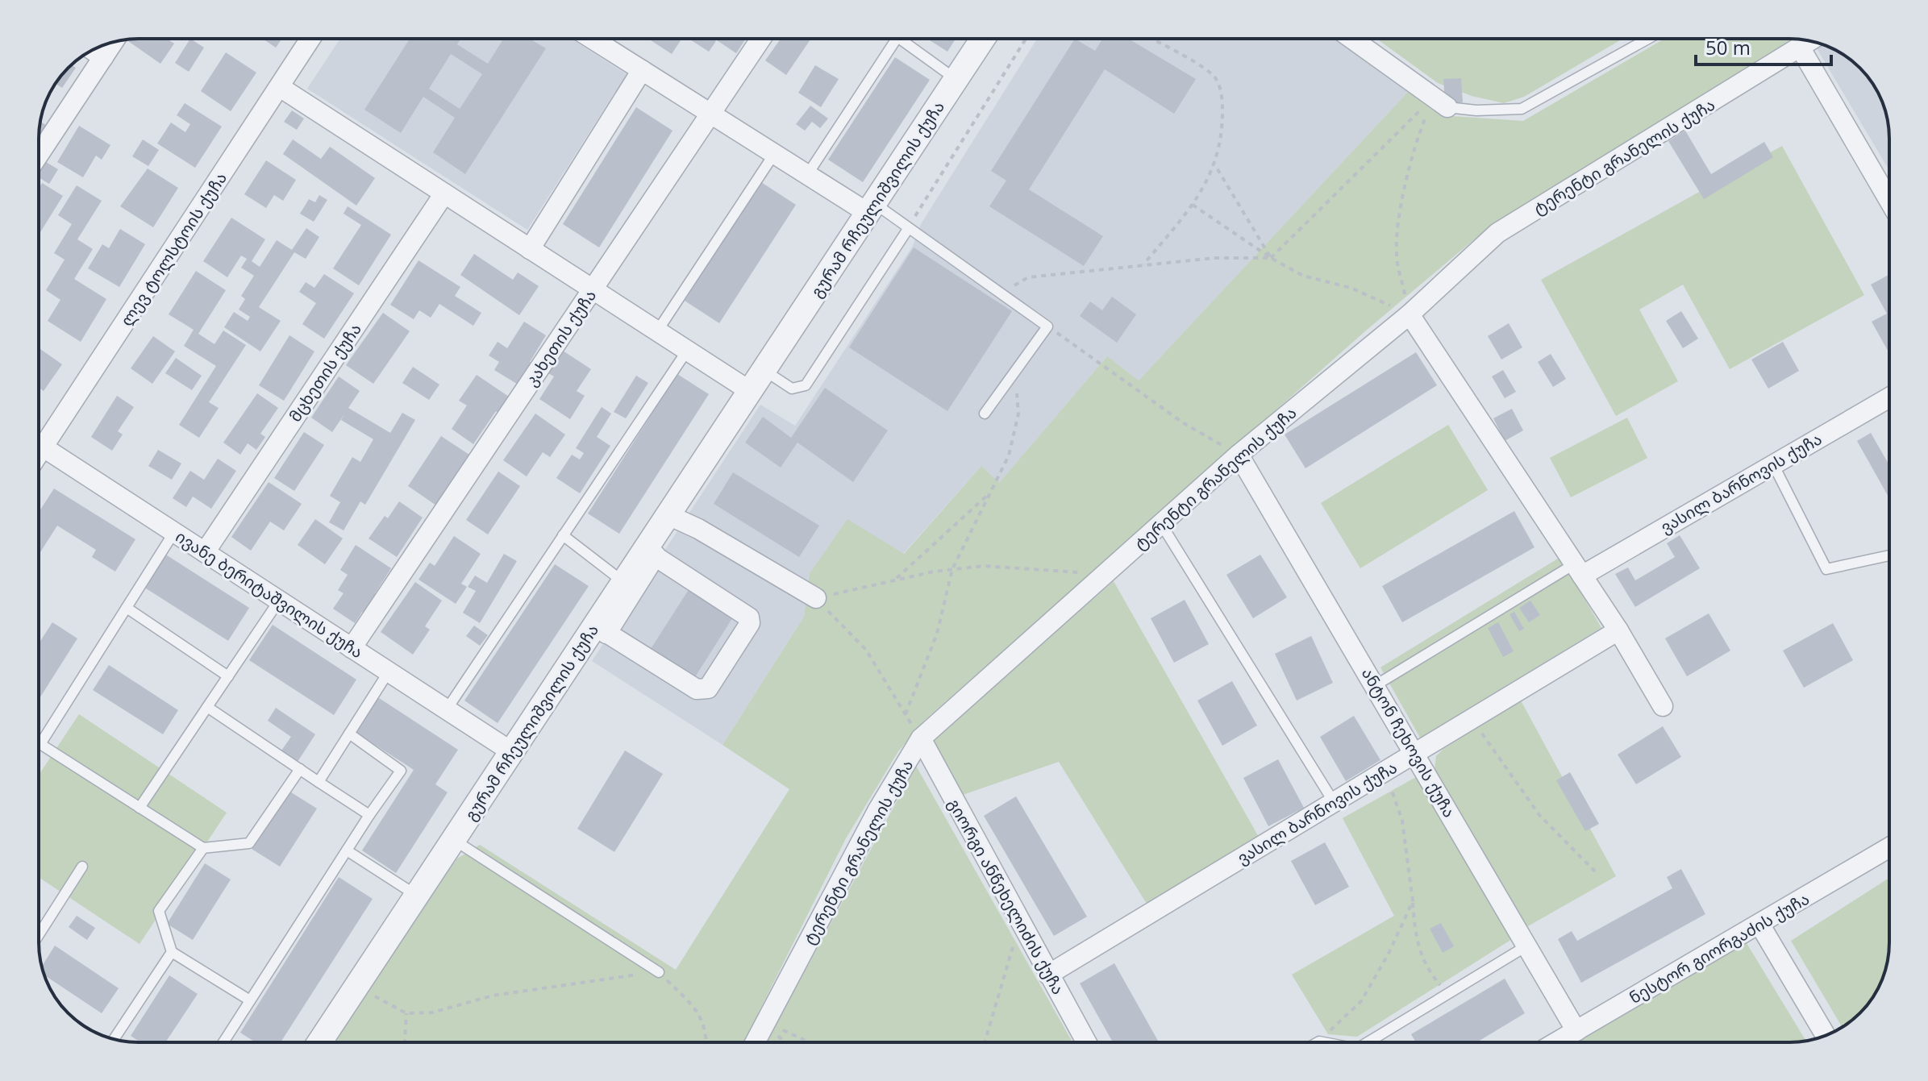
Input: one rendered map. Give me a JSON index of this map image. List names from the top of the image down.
{
  "streets": {
    "street": [
      "ტერენტი გრანელის ქუჩა",
      "გურამ რჩეულიშვილის ქუჩა",
      "ლევ ტოლსტოის ქუჩა",
      "კახეთის ქუჩა",
      "მცხეთის ქუჩა",
      "ვასილ ბარნოვის ქუჩა",
      "ივანე ბერიტაშვილის ქუჩა",
      "ანტონ ჩეხოვის ქუჩა",
      "გიორგი ანწეხელიძის ქუჩა",
      "ნესტორ გიორგაძის ქუჩა"
    ]
  },
  "crossings": [
    ["ტერენტი გრანელის ქუჩა", "ანტონ ჩეხოვის ქუჩა"],
    ["ტერენტი გრანელის ქუჩა", "გიორგი ანწეხელიძის ქუჩა"],
    ["გურამ რჩეულიშვილის ქუჩა", "ივანე ბერიტაშვილის ქუჩა"],
    ["კახეთის ქუჩა", "ივანე ბერიტაშვილის ქუჩა"],
    ["მცხეთის ქუჩა", "ივანე ბერიტაშვილის ქუჩა"],
    ["ვასილ ბარნოვის ქუჩა", "ანტონ ჩეხოვის ქუჩა"],
    ["ვასილ ბარნოვის ქუჩა", "გიორგი ანწეხელიძის ქუჩა"],
    ["ანტონ ჩეხოვის ქუჩა", "ნესტორ გიორგაძის ქუჩა"]
  ],
  "scale_bar": "50 m"
}
